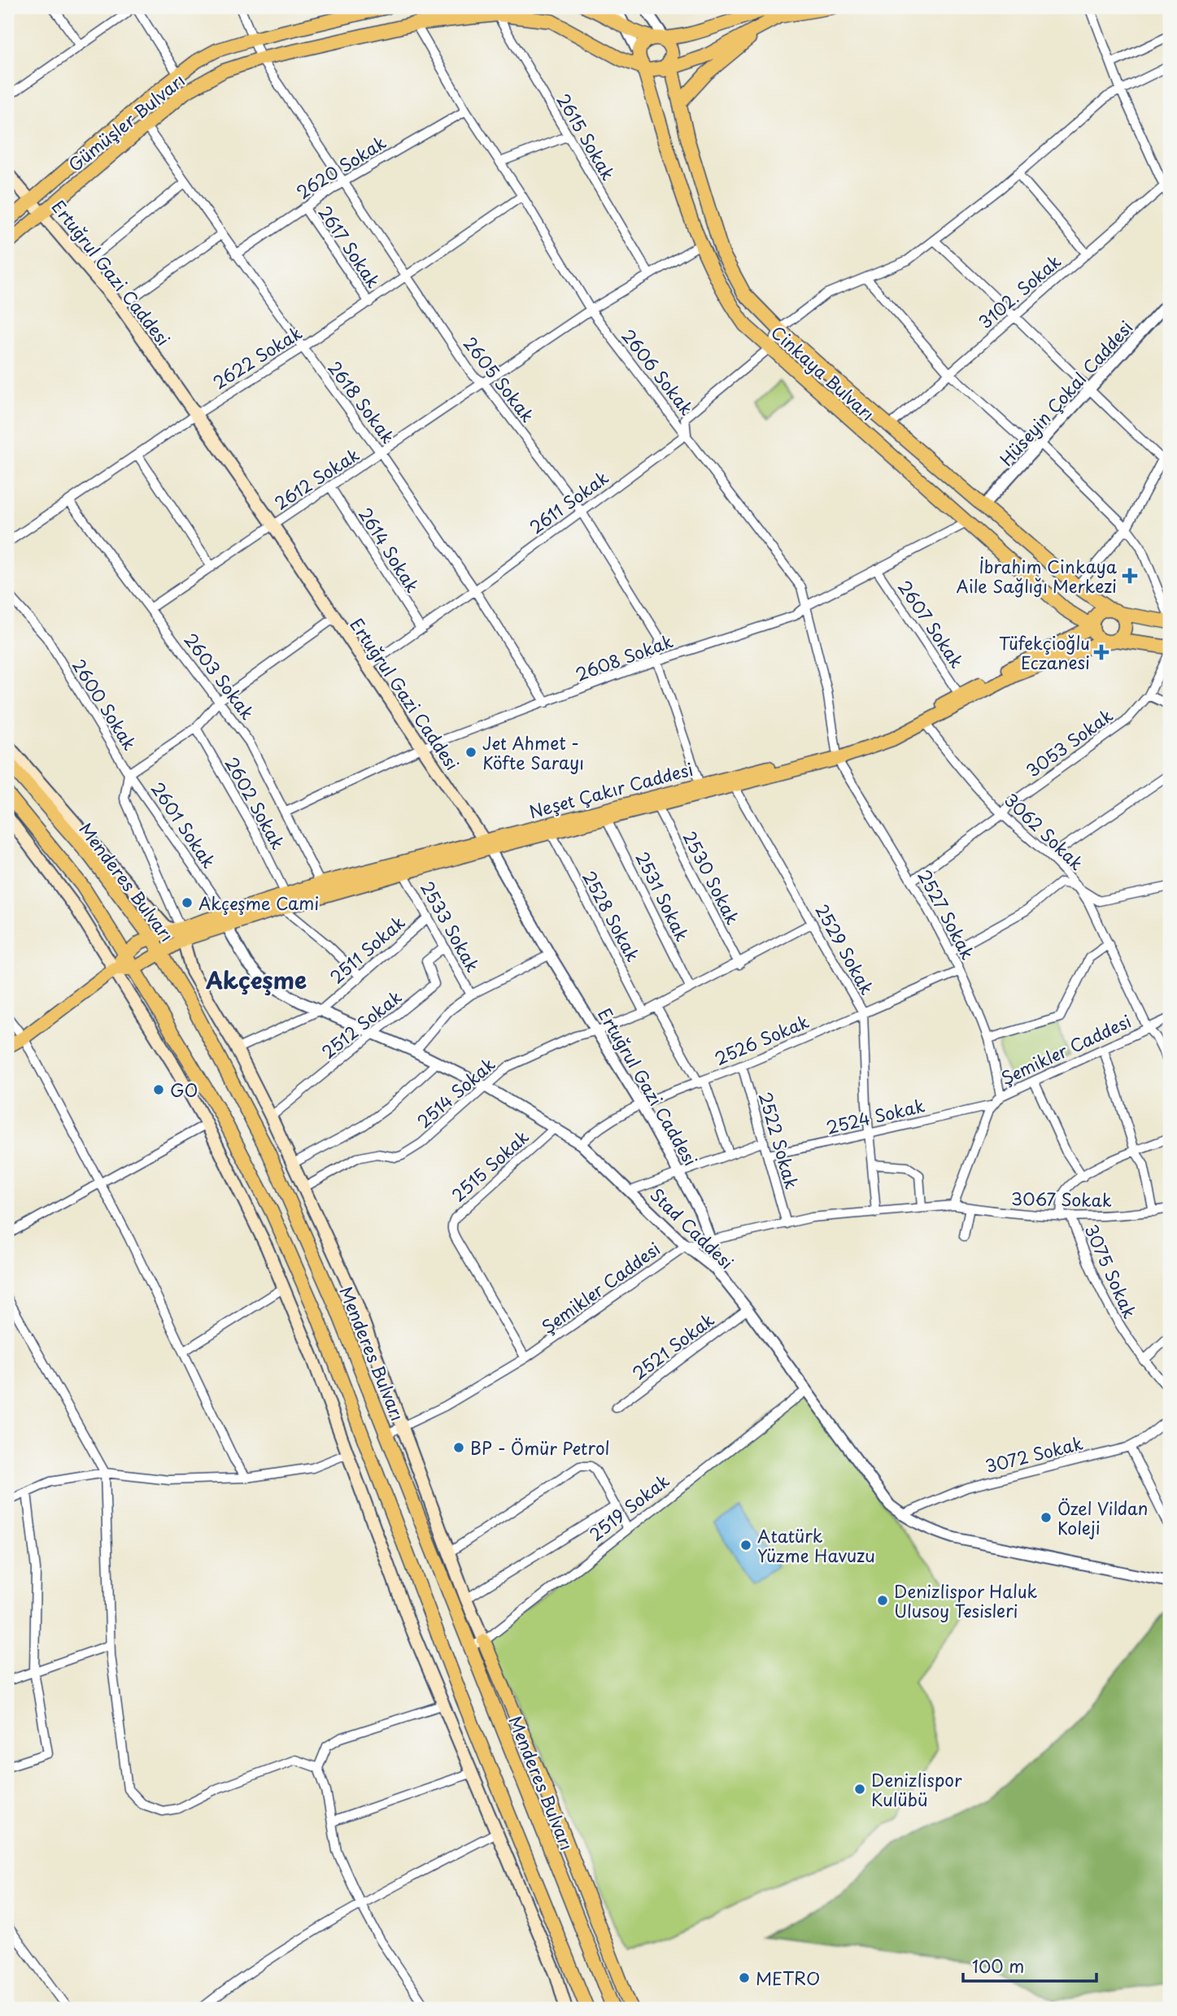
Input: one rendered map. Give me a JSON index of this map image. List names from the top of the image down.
{
  "streets": {
    "main road": [
      "Gümüşler Bulvarı",
      "Ertuğrul Gazi Caddesi",
      "Cinkaya Bulvarı",
      "Neşet Çakır Caddesi",
      "Menderes Bulvarı"
    ],
    "street": [
      "2615 Sokak",
      "2620 Sokak",
      "2617 Sokak",
      "3102. Sokak",
      "2622 Sokak",
      "2606 Sokak",
      "2605 Sokak",
      "Hüseyin Çokal Caddesi",
      "2618 Sokak",
      "2612 Sokak",
      "2611 Sokak",
      "2614 Sokak",
      "2607 Sokak",
      "2608 Sokak",
      "2603 Sokak",
      "2600 Sokak",
      "3053 Sokak",
      "2602 Sokak",
      "2601 Sokak",
      "3062 Sokak",
      "2530 Sokak",
      "2531 Sokak",
      "2527 Sokak",
      "2528 Sokak",
      "2533 Sokak",
      "2511 Sokak",
      "2529 Sokak",
      "2512 Sokak",
      "2526 Sokak",
      "Şemikler Caddesi",
      "2514 Sokak",
      "2524 Sokak",
      "2522 Sokak",
      "2515 Sokak",
      "3067 Sokak",
      "Stad Caddesi",
      "3075 Sokak",
      "2521 Sokak",
      "3072 Sokak",
      "2519 Sokak"
    ]
  },
  "crossings": [
    ["Gümüşler Bulvarı", "2615 Sokak"],
    ["Gümüşler Bulvarı", "Ertuğrul Gazi Caddesi"],
    ["Gümüşler Bulvarı", "2606 Sokak"],
    ["Gümüşler Bulvarı", "Cinkaya Bulvarı"],
    ["Gümüşler Bulvarı", "2605 Sokak"],
    ["Gümüşler Bulvarı", "2618 Sokak"],
    ["2615 Sokak", "2612 Sokak"],
    ["2620 Sokak", "2617 Sokak"],
    ["2620 Sokak", "2606 Sokak"],
    ["2620 Sokak", "2605 Sokak"],
    ["2620 Sokak", "2618 Sokak"],
    ["2617 Sokak", "2622 Sokak"],
    ["Ertuğrul Gazi Caddesi", "2622 Sokak"],
    ["Ertuğrul Gazi Caddesi", "2612 Sokak"],
    ["Ertuğrul Gazi Caddesi", "2611 Sokak"],
    ["Ertuğrul Gazi Caddesi", "2608 Sokak"],
    ["Ertuğrul Gazi Caddesi", "Neşet Çakır Caddesi"],
    ["Ertuğrul Gazi Caddesi", "2526 Sokak"],
    ["Ertuğrul Gazi Caddesi", "Şemikler Caddesi"],
    ["Ertuğrul Gazi Caddesi", "2514 Sokak"],
    ["Ertuğrul Gazi Caddesi", "Stad Caddesi"],
    ["3102. Sokak", "Cinkaya Bulvarı"],
    ["2622 Sokak", "2606 Sokak"],
    ["2622 Sokak", "2605 Sokak"],
    ["2622 Sokak", "2618 Sokak"],
    ["2622 Sokak", "2603 Sokak"],
    ["2606 Sokak", "2612 Sokak"],
    ["2606 Sokak", "2611 Sokak"],
    ["2606 Sokak", "2608 Sokak"],
    ["2606 Sokak", "Neşet Çakır Caddesi"],
    ["2606 Sokak", "2527 Sokak"],
    ["Cinkaya Bulvarı", "Hüseyin Çokal Caddesi"],
    ["Cinkaya Bulvarı", "2612 Sokak"],
    ["Cinkaya Bulvarı", "2608 Sokak"],
    ["Cinkaya Bulvarı", "Neşet Çakır Caddesi"],
    ["2605 Sokak", "2612 Sokak"],
    ["2605 Sokak", "2611 Sokak"],
    ["2605 Sokak", "2608 Sokak"],
    ["2605 Sokak", "Neşet Çakır Caddesi"],
    ["2618 Sokak", "2612 Sokak"],
    ["2618 Sokak", "2611 Sokak"],
    ["2618 Sokak", "2608 Sokak"],
    ["2612 Sokak", "2614 Sokak"],
    ["2612 Sokak", "2603 Sokak"],
    ["2611 Sokak", "2614 Sokak"],
    ["2607 Sokak", "2608 Sokak"],
    ["2607 Sokak", "Neşet Çakır Caddesi"],
    ["2608 Sokak", "2603 Sokak"],
    ["2603 Sokak", "Neşet Çakır Caddesi"],
    ["2600 Sokak", "Neşet Çakır Caddesi"],
    ["2600 Sokak", "2601 Sokak"],
    ["3053 Sokak", "3062 Sokak"],
    ["3053 Sokak", "2527 Sokak"],
    ["Neşet Çakır Caddesi", "2602 Sokak"],
    ["Neşet Çakır Caddesi", "2601 Sokak"],
    ["Neşet Çakır Caddesi", "3062 Sokak"],
    ["Neşet Çakır Caddesi", "2530 Sokak"],
    ["Neşet Çakır Caddesi", "Menderes Bulvarı"],
    ["Neşet Çakır Caddesi", "2531 Sokak"],
    ["Neşet Çakır Caddesi", "2527 Sokak"],
    ["Neşet Çakır Caddesi", "2528 Sokak"],
    ["Neşet Çakır Caddesi", "2533 Sokak"],
    ["Neşet Çakır Caddesi", "2529 Sokak"],
    ["Neşet Çakır Caddesi", "Stad Caddesi"],
    ["2601 Sokak", "Stad Caddesi"],
    ["3062 Sokak", "Şemikler Caddesi"],
    ["2530 Sokak", "2514 Sokak"],
    ["Menderes Bulvarı", "Şemikler Caddesi"],
    ["Menderes Bulvarı", "2519 Sokak"],
    ["2531 Sokak", "2514 Sokak"],
    ["2527 Sokak", "2526 Sokak"],
    ["2527 Sokak", "Şemikler Caddesi"],
    ["2528 Sokak", "2514 Sokak"],
    ["2533 Sokak", "2511 Sokak"],
    ["2533 Sokak", "2512 Sokak"],
    ["2511 Sokak", "Stad Caddesi"],
    ["2529 Sokak", "2526 Sokak"],
    ["2529 Sokak", "Şemikler Caddesi"],
    ["2529 Sokak", "2514 Sokak"],
    ["2529 Sokak", "2524 Sokak"],
    ["2512 Sokak", "Stad Caddesi"],
    ["2526 Sokak", "2522 Sokak"],
    ["2526 Sokak", "Stad Caddesi"],
    ["Şemikler Caddesi", "2524 Sokak"],
    ["Şemikler Caddesi", "2522 Sokak"],
    ["Şemikler Caddesi", "2515 Sokak"],
    ["Şemikler Caddesi", "3067 Sokak"],
    ["Şemikler Caddesi", "Stad Caddesi"],
    ["2514 Sokak", "Stad Caddesi"],
    ["2524 Sokak", "2522 Sokak"],
    ["2515 Sokak", "Stad Caddesi"],
    ["3067 Sokak", "3075 Sokak"],
    ["Stad Caddesi", "2521 Sokak"],
    ["Stad Caddesi", "3072 Sokak"],
    ["Stad Caddesi", "2519 Sokak"]
  ],
  "districts": ["Akçeşme"],
  "places": {
    "health": ["İbrahim Cinkaya Aile Sağlığı Merkezi", "Tüfekçioğlu Eczanesi"],
    "other": [
      "Jet Ahmet - Köfte Sarayı",
      "Akçeşme Cami",
      "GO",
      "BP - Ömür Petrol",
      "Özel Vildan Koleji",
      "Atatürk Yüzme Havuzu",
      "Denizlispor Haluk Ulusoy Tesisleri",
      "Denizlispor Kulübü",
      "METRO"
    ]
  },
  "scale_bar": "100 m"
}
